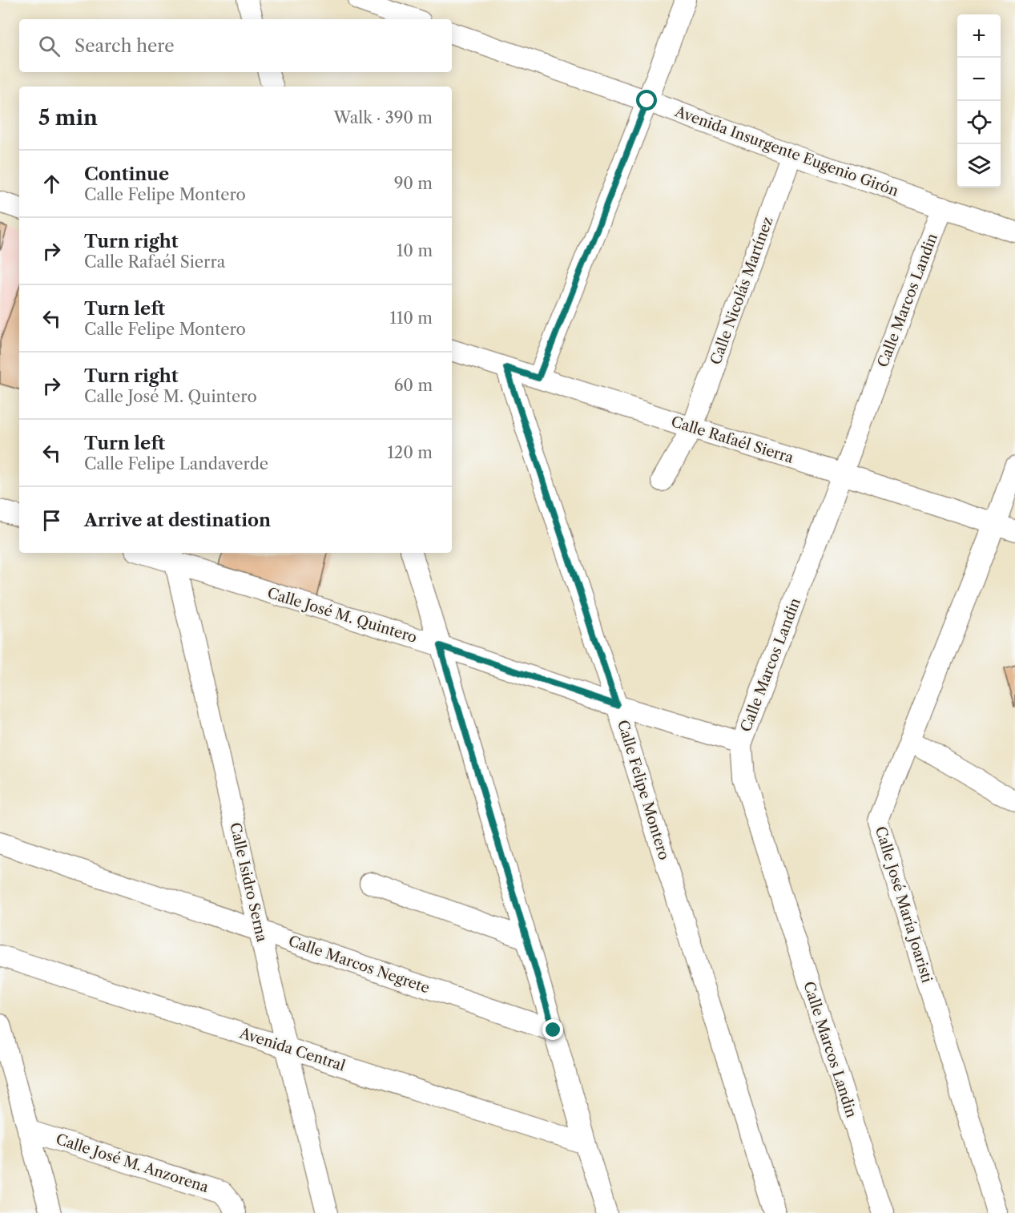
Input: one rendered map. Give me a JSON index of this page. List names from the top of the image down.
{
  "streets": {
    "street": [
      "Avenida Insurgente Eugenio Girón",
      "Calle Nicolás Martínez",
      "Calle Marcos Landin",
      "Calle Rafaél Sierra",
      "Calle José M. Quintero",
      "Calle Felipe Montero",
      "Calle Isidro Serna",
      "Calle José María Joaristi",
      "Calle Marcos Negrete",
      "Avenida Central",
      "Calle José M. Anzorena"
    ]
  },
  "crossings": [
    ["Avenida Insurgente Eugenio Girón", "Calle Nicolás Martínez"],
    ["Avenida Insurgente Eugenio Girón", "Calle Marcos Landin"],
    ["Calle Nicolás Martínez", "Calle Rafaél Sierra"],
    ["Calle Marcos Landin", "Calle Rafaél Sierra"],
    ["Calle Marcos Landin", "Calle José M. Quintero"],
    ["Calle Rafaél Sierra", "Calle Felipe Montero"],
    ["Calle Rafaél Sierra", "Calle José María Joaristi"],
    ["Calle José M. Quintero", "Calle Felipe Montero"],
    ["Calle José M. Quintero", "Calle Isidro Serna"],
    ["Calle Isidro Serna", "Calle Marcos Negrete"],
    ["Calle Isidro Serna", "Avenida Central"]
  ],
  "page": {
    "map_buttons": ["+", "−"],
    "search": "Search here",
    "heading": ["5 min", "Walk · 390 m"],
    "list": [
      ["Continue", "Calle Felipe Montero", "90 m"],
      ["Turn right", "Calle Rafaél Sierra", "10 m"],
      ["Turn left", "Calle Felipe Montero", "110 m"],
      ["Turn right", "Calle José M. Quintero", "60 m"],
      ["Turn left", "Calle Felipe Landaverde", "120 m"],
      "Arrive at destination"
    ]
  }
}
